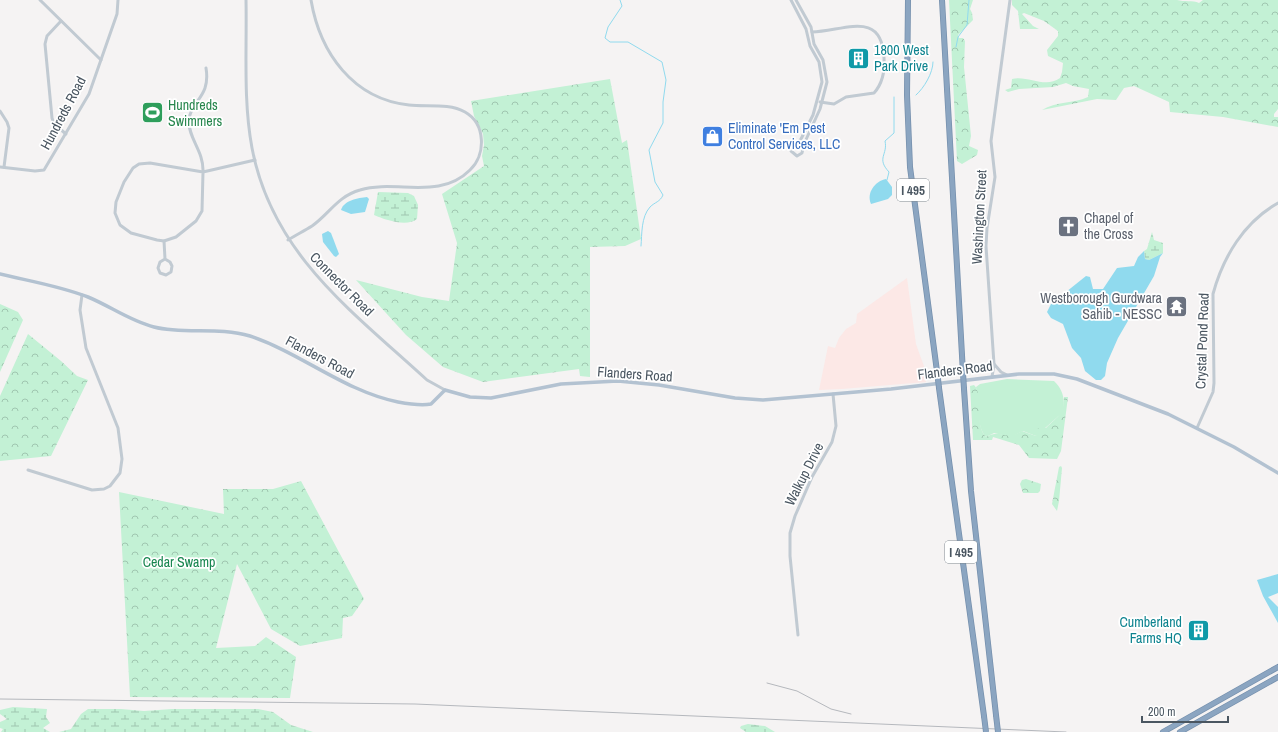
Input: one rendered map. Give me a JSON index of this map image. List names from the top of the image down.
{
  "streets": {
    "highway": ["I 495"],
    "main road": ["Flanders Road"],
    "street": [
      "Hundreds Road",
      "Washington Street",
      "Connector Road",
      "Crystal Pond Road",
      "Walkup Drive"
    ]
  },
  "crossings": [
    ["Washington Street", "Flanders Road"],
    ["Connector Road", "Flanders Road"],
    ["Crystal Pond Road", "Flanders Road"],
    ["Flanders Road", "Walkup Drive"]
  ],
  "parks": ["Cedar Swamp"],
  "places": {
    "building": ["1800 West Park Drive", "Cumberland Farms HQ"],
    "sports": ["Hundreds Swimmers"],
    "shop": ["Eliminate 'Em Pest Control Services, LLC"],
    "church": ["Chapel of the Cross"],
    "temple": ["Westborough Gurdwara Sahib - NESSC"]
  },
  "scale_bar": "200 m"
}
